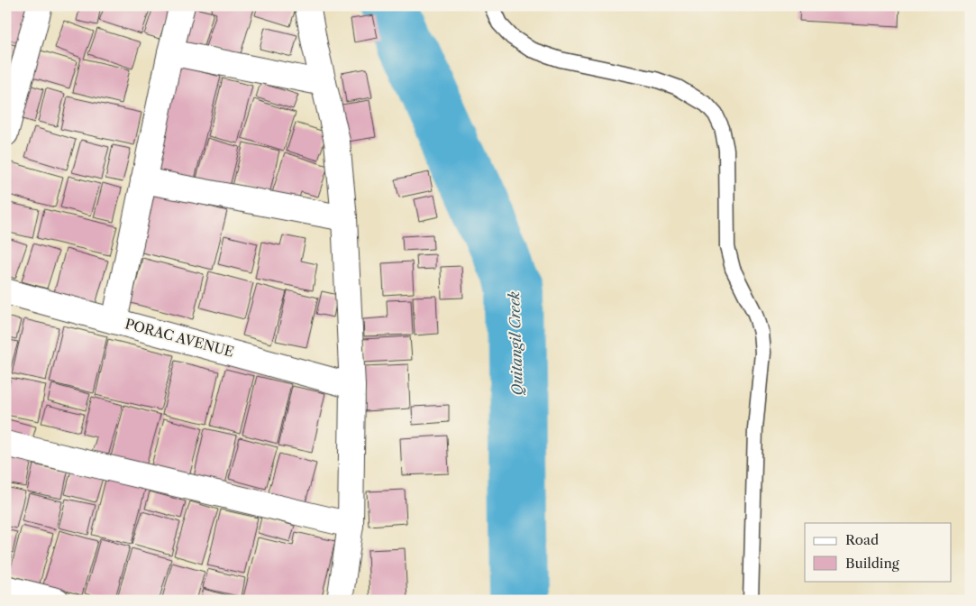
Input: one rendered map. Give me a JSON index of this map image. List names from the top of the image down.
{
  "streets": {
    "street": ["PORAC AVENUE"]
  },
  "water": ["Quitangil Creek"],
  "legend": ["Road", "Building"]
}
